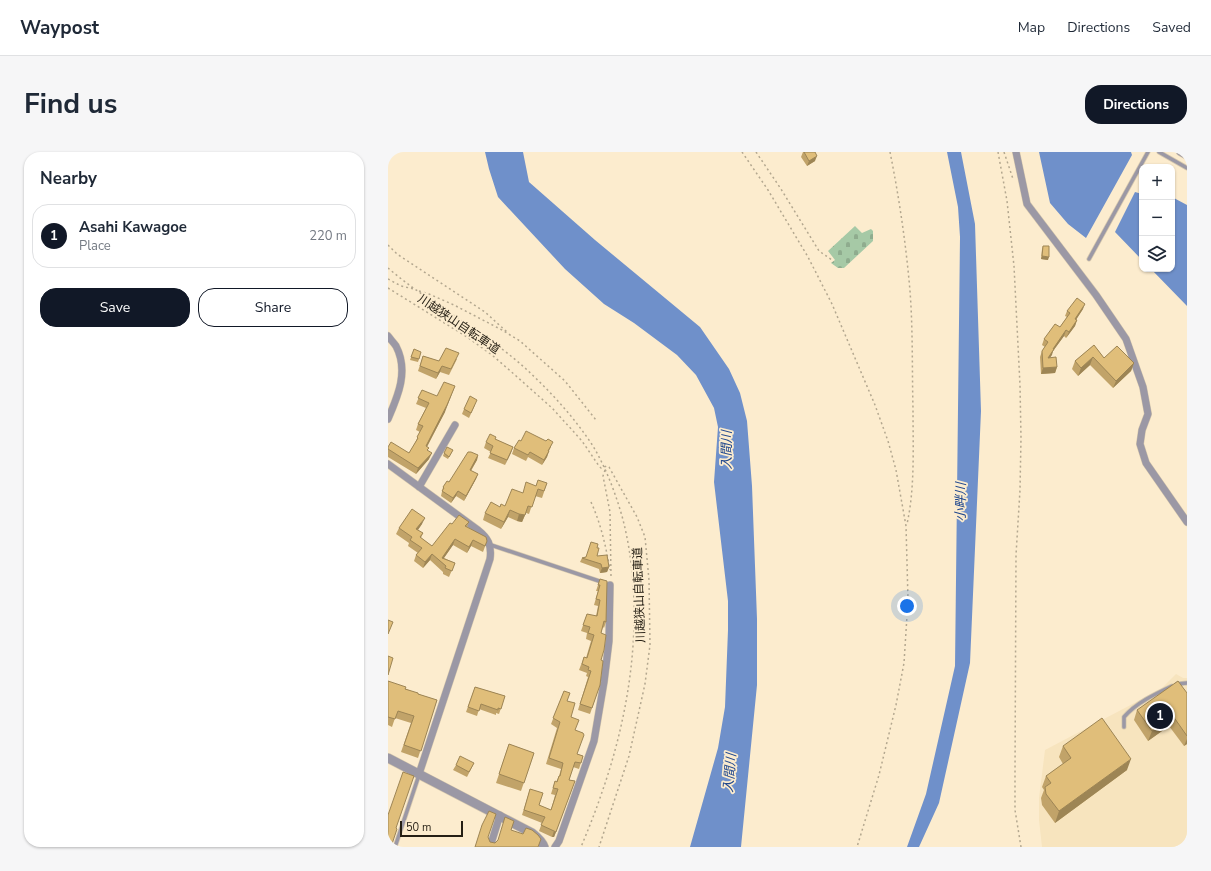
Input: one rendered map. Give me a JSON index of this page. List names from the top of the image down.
{
  "streets": {
    "path": ["川越狭山自転車道"]
  },
  "water": ["入間川", "小畔川"],
  "scale_bar": "50 m",
  "page": {
    "header": "Waypost",
    "nav": ["Map", "Directions", "Saved"],
    "title": "Find us",
    "buttons": [
      "Directions",
      ["Save", "Share"]
    ],
    "heading": "Nearby",
    "map_buttons": ["+", "−"],
    "list": [
      {
        "mark": "1",
        "name": "Asahi Kawagoe",
        "note": "Place",
        "value": "220 m"
      }
    ],
    "pins": "1",
    "scale": "50 m"
  }
}
